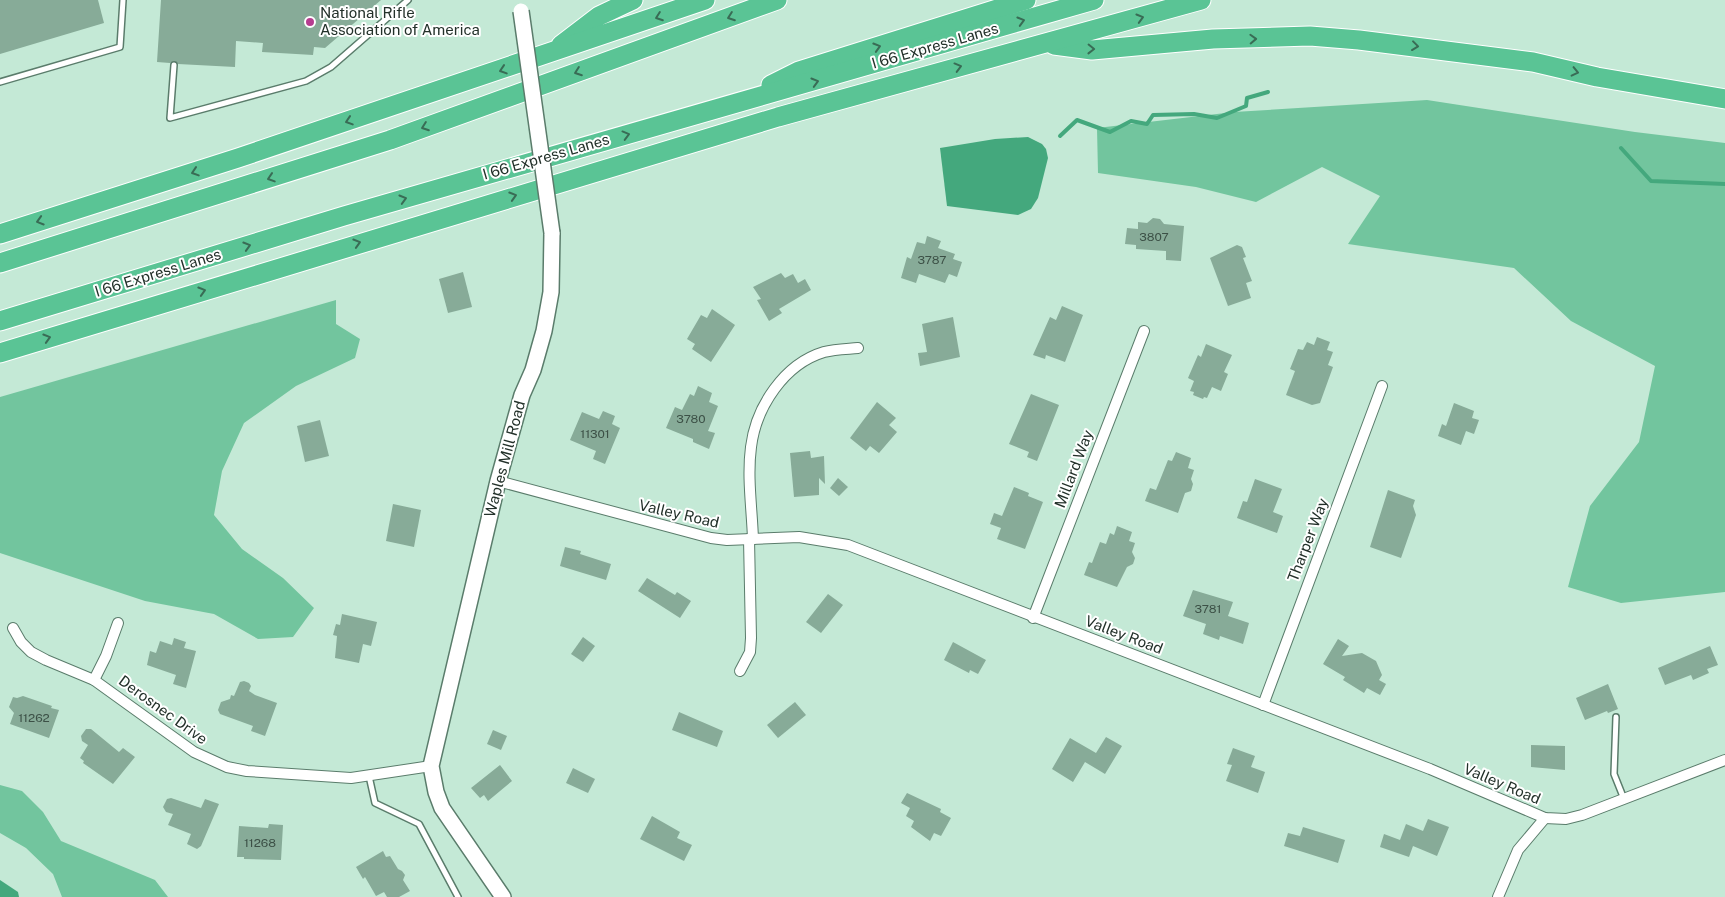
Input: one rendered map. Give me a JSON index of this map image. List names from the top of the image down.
{
  "streets": {
    "highway": ["I 66 Express Lanes"],
    "main road": ["Waples Mill Road"],
    "street": [
      "Millard Way",
      "Valley Road",
      "Tharper Way",
      "Derosnec Drive"
    ]
  },
  "crossings": [
    ["Waples Mill Road", "Valley Road"],
    ["Waples Mill Road", "Derosnec Drive"],
    ["Millard Way", "Valley Road"],
    ["Valley Road", "Tharper Way"]
  ],
  "places": ["National Rifle Association of America"],
  "house_numbers": [
    "3807",
    "3787",
    "3780",
    "11301",
    "3781",
    "11262",
    "11268"
  ]
}
